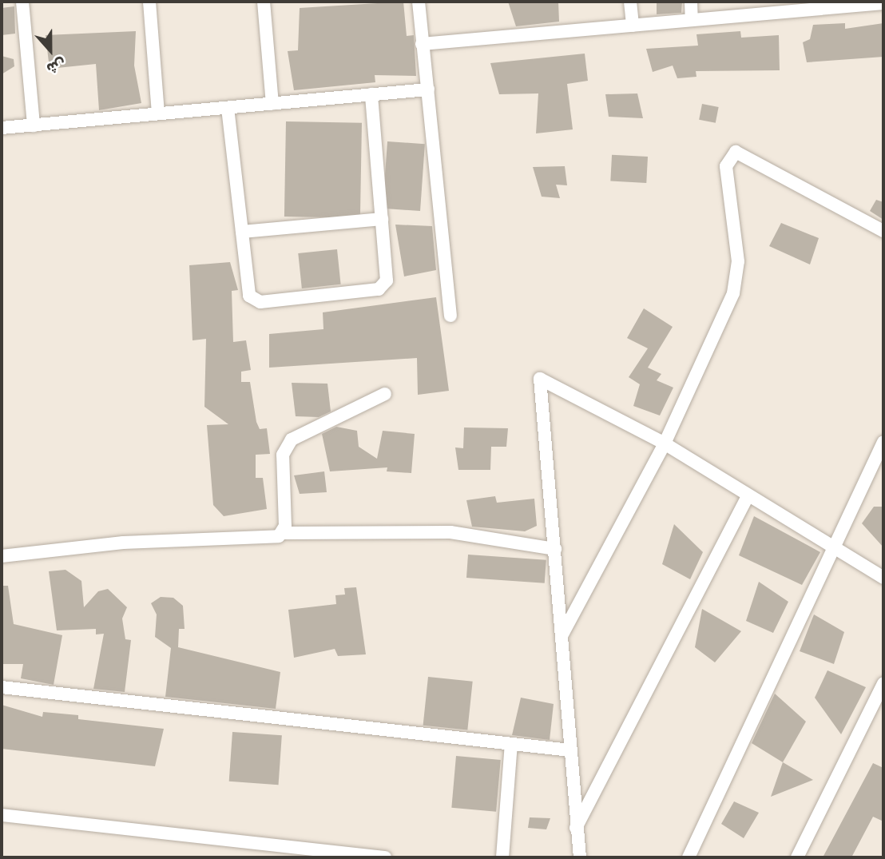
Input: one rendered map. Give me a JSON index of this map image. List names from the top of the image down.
{
  "north": "bottom"
}
